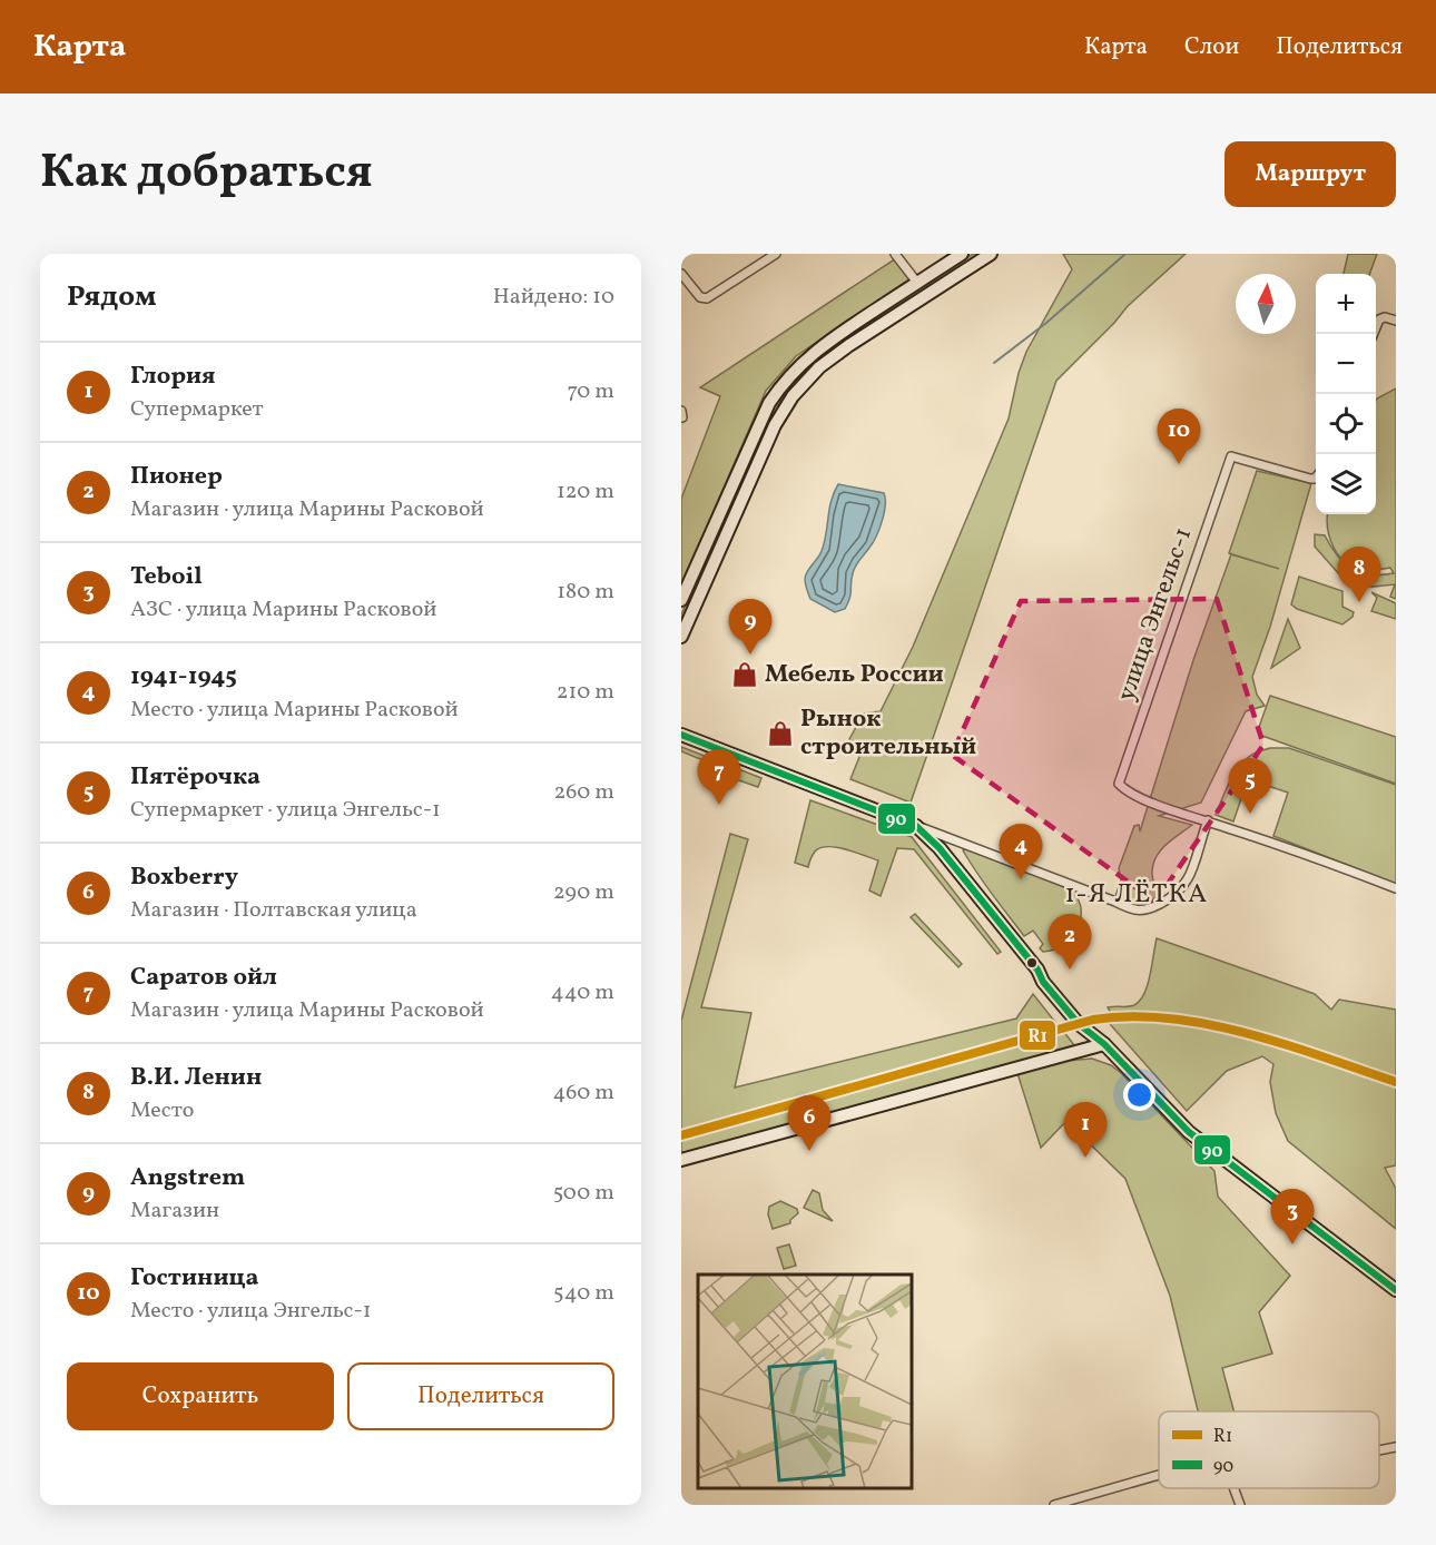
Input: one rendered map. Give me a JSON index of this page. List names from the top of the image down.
{
  "streets": {
    "street": ["улица Энгельс-1"]
  },
  "districts": ["1-Я ЛЁТКА"],
  "places": {
    "shop": ["Мебель России", "Рынок строительный"]
  },
  "lines": ["transit line 90", "transit line R1"],
  "legend": ["R1", "90"],
  "north": "top",
  "page": {
    "header": "Карта",
    "nav": ["Карта", "Слои", "Поделиться"],
    "title": "Как добраться",
    "buttons": [
      "Маршрут",
      ["Сохранить", "Поделиться"]
    ],
    "heading": ["Рядом", "Найдено: 10"],
    "map_buttons": ["+", "−"],
    "list": [
      {
        "mark": "1",
        "name": "Глория",
        "note": "Супермаркет",
        "value": "70 m"
      },
      {
        "mark": "2",
        "name": "Пионер",
        "note": "Магазин · улица Марины Расковой",
        "value": "120 m"
      },
      {
        "mark": "3",
        "name": "Teboil",
        "note": "АЗС · улица Марины Расковой",
        "value": "180 m"
      },
      {
        "mark": "4",
        "name": "1941-1945",
        "note": "Место · улица Марины Расковой",
        "value": "210 m"
      },
      {
        "mark": "5",
        "name": "Пятёрочка",
        "note": "Супермаркет · улица Энгельс-1",
        "value": "260 m"
      },
      {
        "mark": "6",
        "name": "Boxberry",
        "note": "Магазин · Полтавская улица",
        "value": "290 m"
      },
      {
        "mark": "7",
        "name": "Саратов ойл",
        "note": "Магазин · улица Марины Расковой",
        "value": "440 m"
      },
      {
        "mark": "8",
        "name": "В.И. Ленин",
        "note": "Место",
        "value": "460 m"
      },
      {
        "mark": "9",
        "name": "Angstrem",
        "note": "Магазин",
        "value": "500 m"
      },
      {
        "mark": "10",
        "name": "Гостиница",
        "note": "Место · улица Энгельс-1",
        "value": "540 m"
      }
    ],
    "pins": [
      "10",
      "8",
      "9",
      "7",
      "5",
      "4",
      "2",
      "6",
      "1",
      "3"
    ]
  }
}
